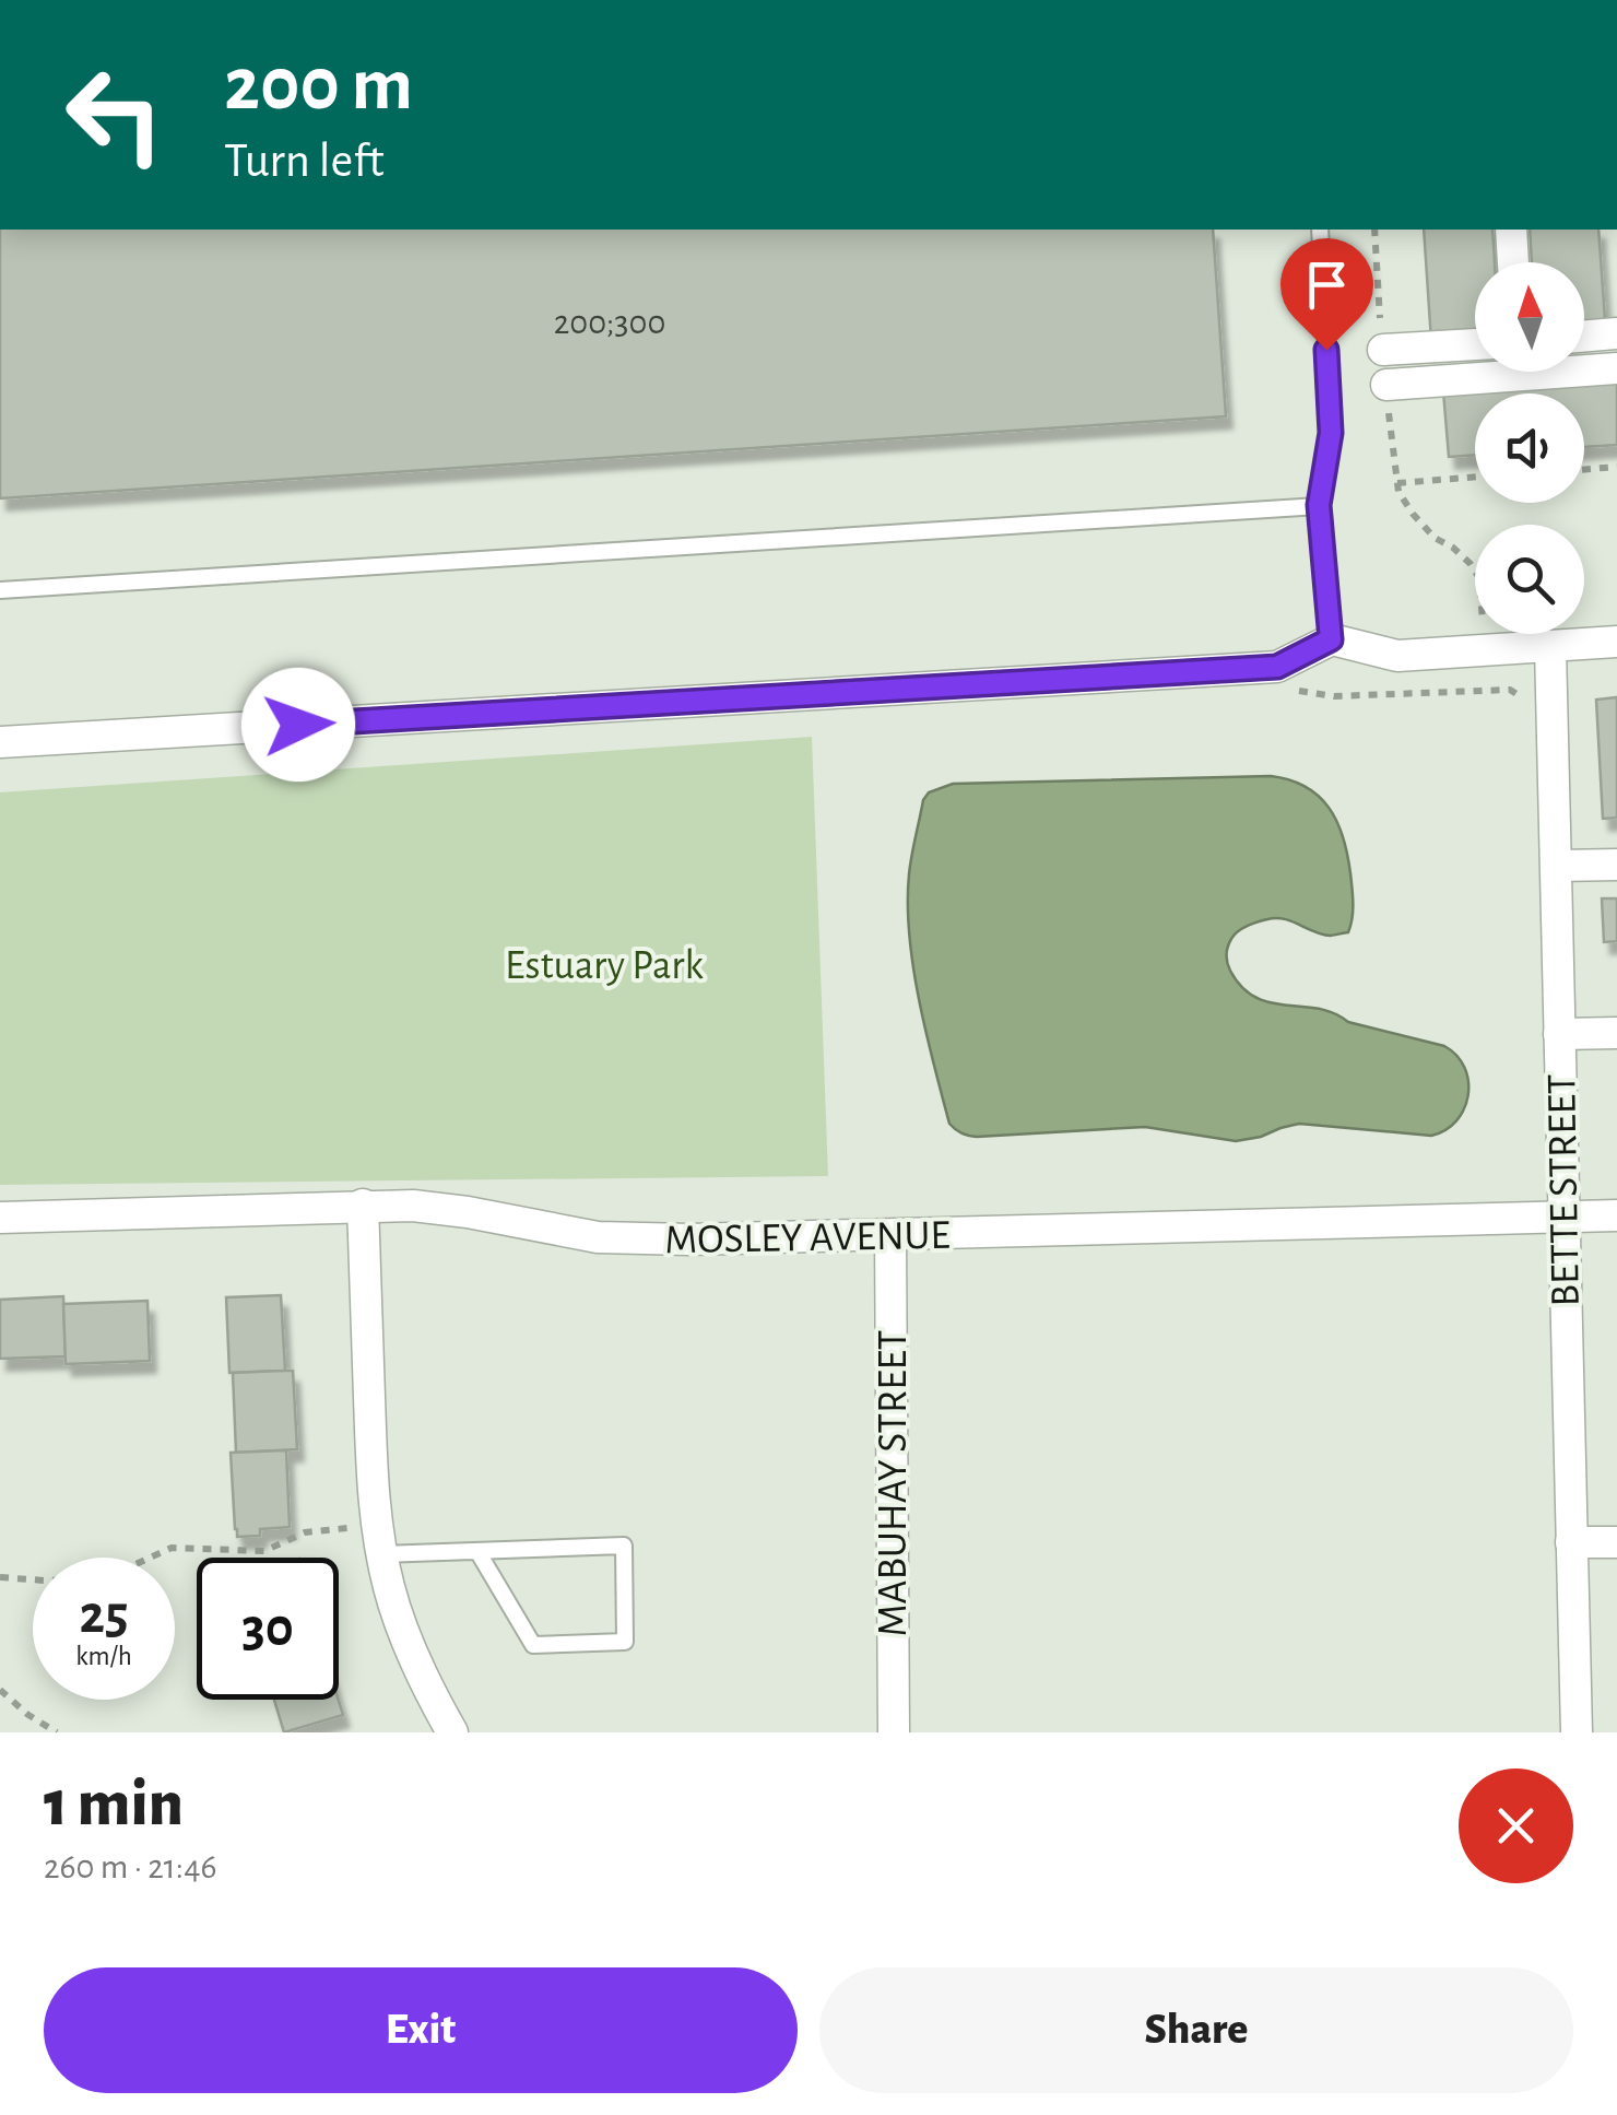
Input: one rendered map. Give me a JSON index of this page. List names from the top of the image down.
{
  "streets": {
    "street": ["BETTE STREET", "MOSLEY AVENUE", "MABUHAY STREET"]
  },
  "crossings": [
    ["BETTE STREET", "MOSLEY AVENUE"],
    ["MOSLEY AVENUE", "MABUHAY STREET"]
  ],
  "parks": ["Estuary Park"],
  "house_numbers": ["200;300"],
  "north": "top",
  "page": {
    "turn": ["200 m", "Turn left"],
    "speed": "25 km/h",
    "limit": "30",
    "heading": ["1 min", "260 m · 21:46"],
    "buttons": ["Exit", "Share"]
  }
}
